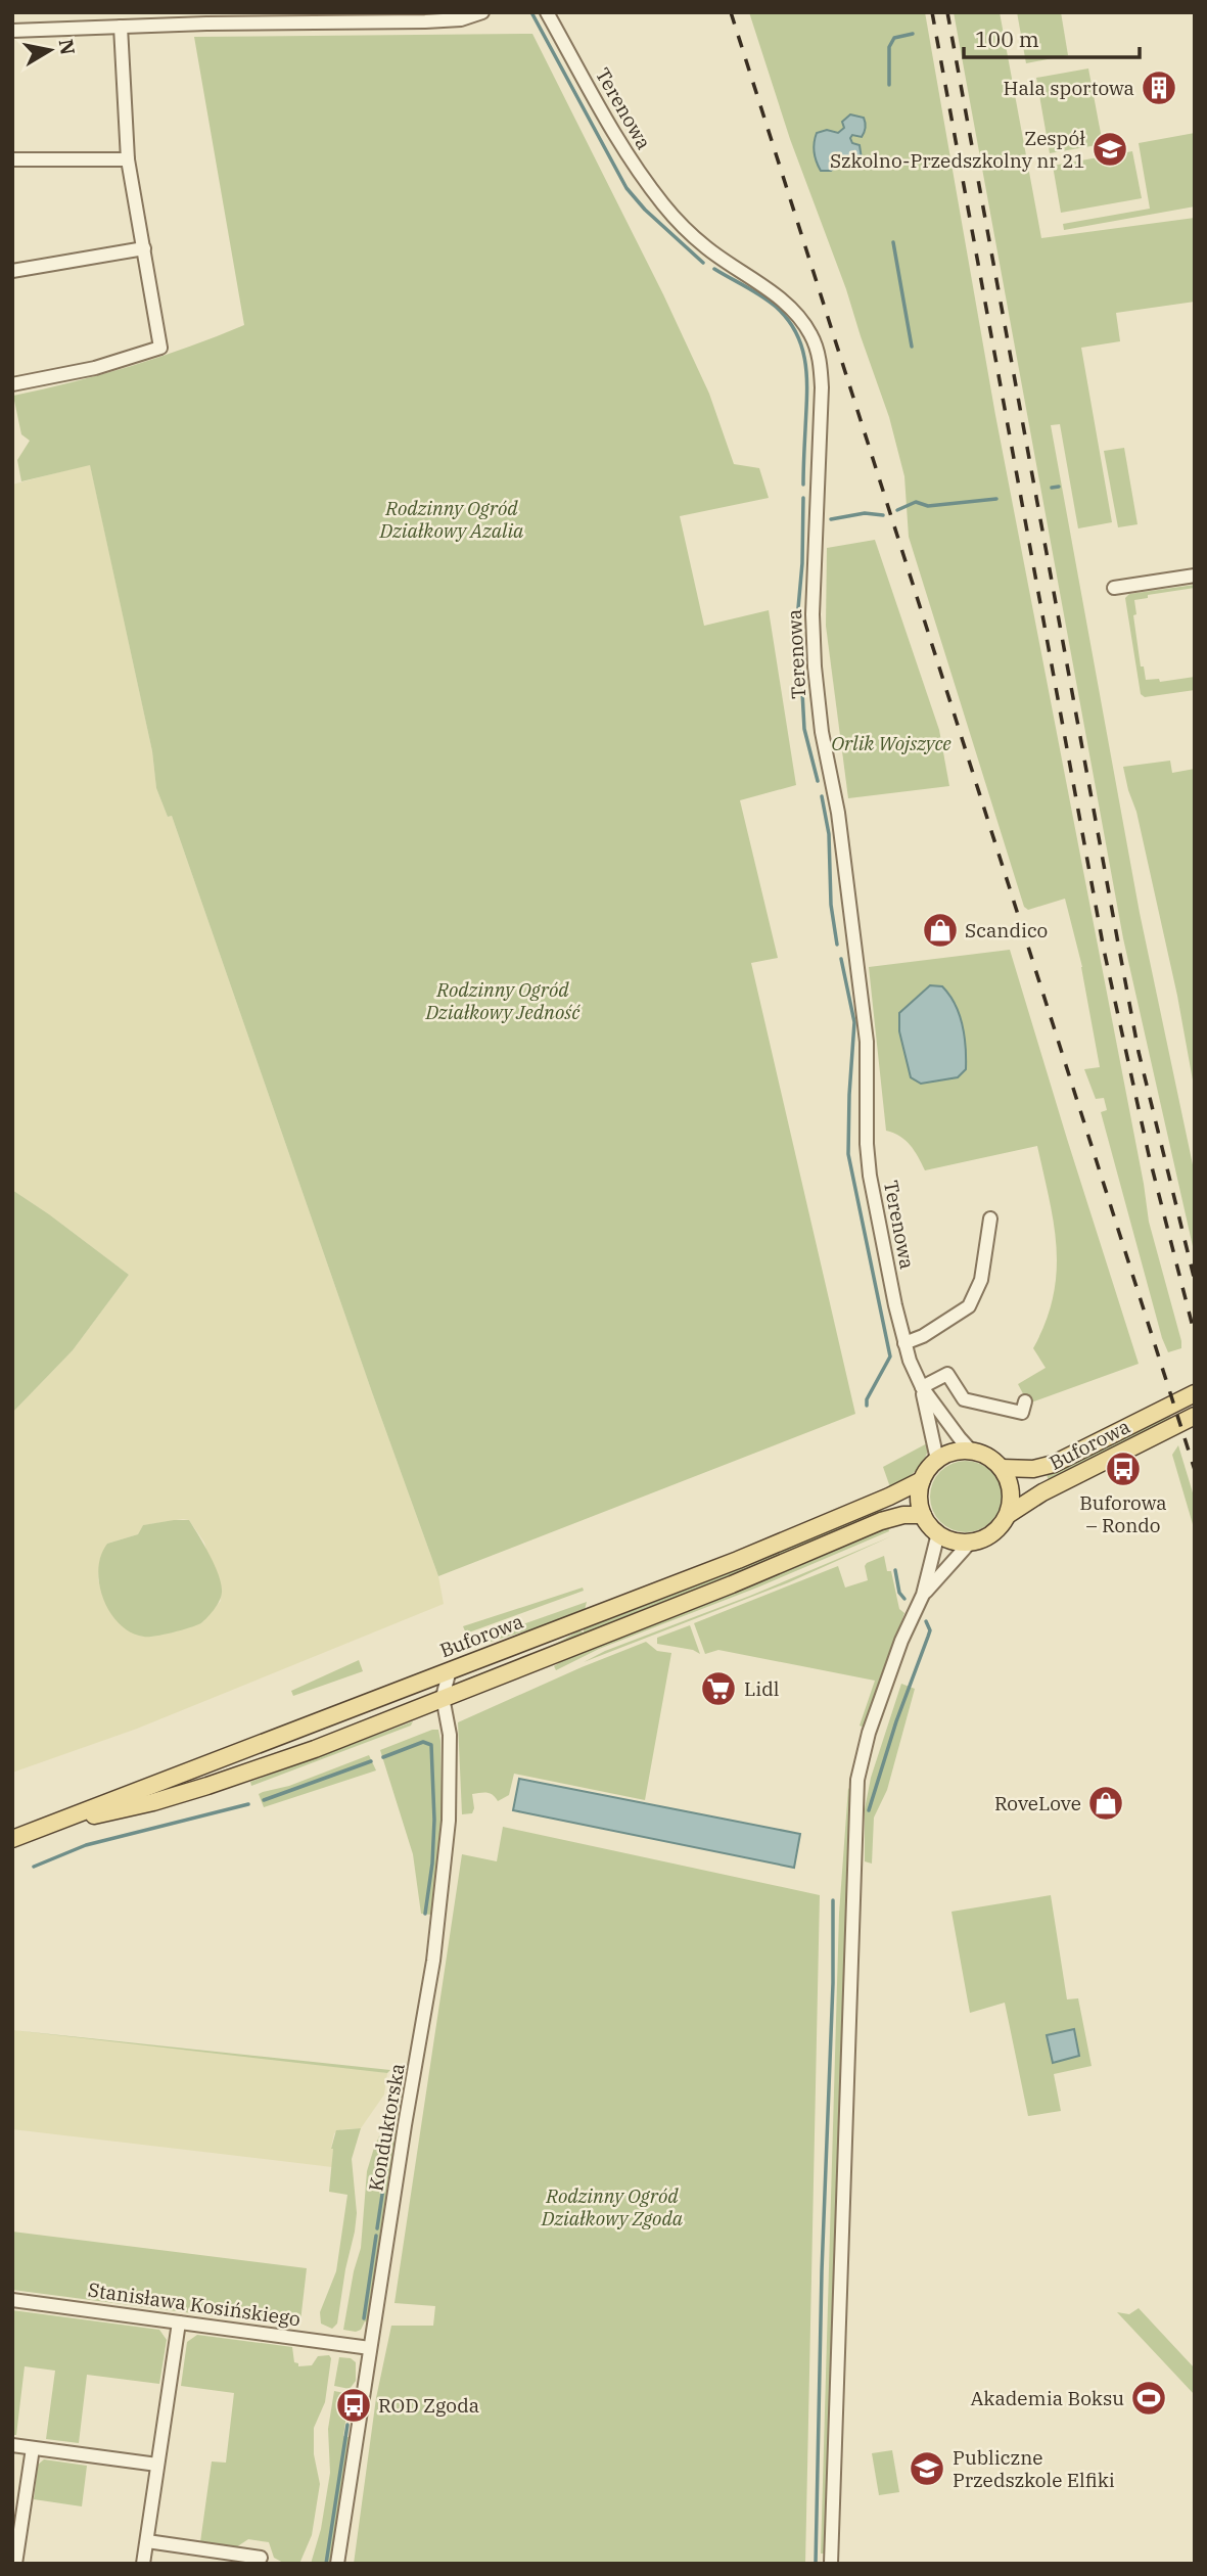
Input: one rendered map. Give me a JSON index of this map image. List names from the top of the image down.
{
  "streets": {
    "main road": ["Buforowa"],
    "street": ["Terenowa", "Konduktorska", "Stanisława Kosińskiego"]
  },
  "crossings": [
    ["Terenowa", "Buforowa"],
    ["Buforowa", "Konduktorska"],
    ["Konduktorska", "Stanisława Kosińskiego"]
  ],
  "parks": [
    "Rodzinny Ogród Działkowy Azalia",
    "Orlik Wojszyce",
    "Rodzinny Ogród Działkowy Jedność",
    "Rodzinny Ogród Działkowy Zgoda"
  ],
  "places": {
    "building": ["Hala sportowa"],
    "school or university": ["Zespół Szkolno-Przedszkolny nr 21", "Publiczne Przedszkole Elfiki"],
    "shop": ["Scandico", "RoveLove"],
    "bus stop": ["Buforowa – Rondo", "ROD Zgoda"],
    "supermarket": ["Lidl"],
    "sports": ["Akademia Boksu"]
  },
  "scale_bar": "100 m",
  "north": "right"
}
